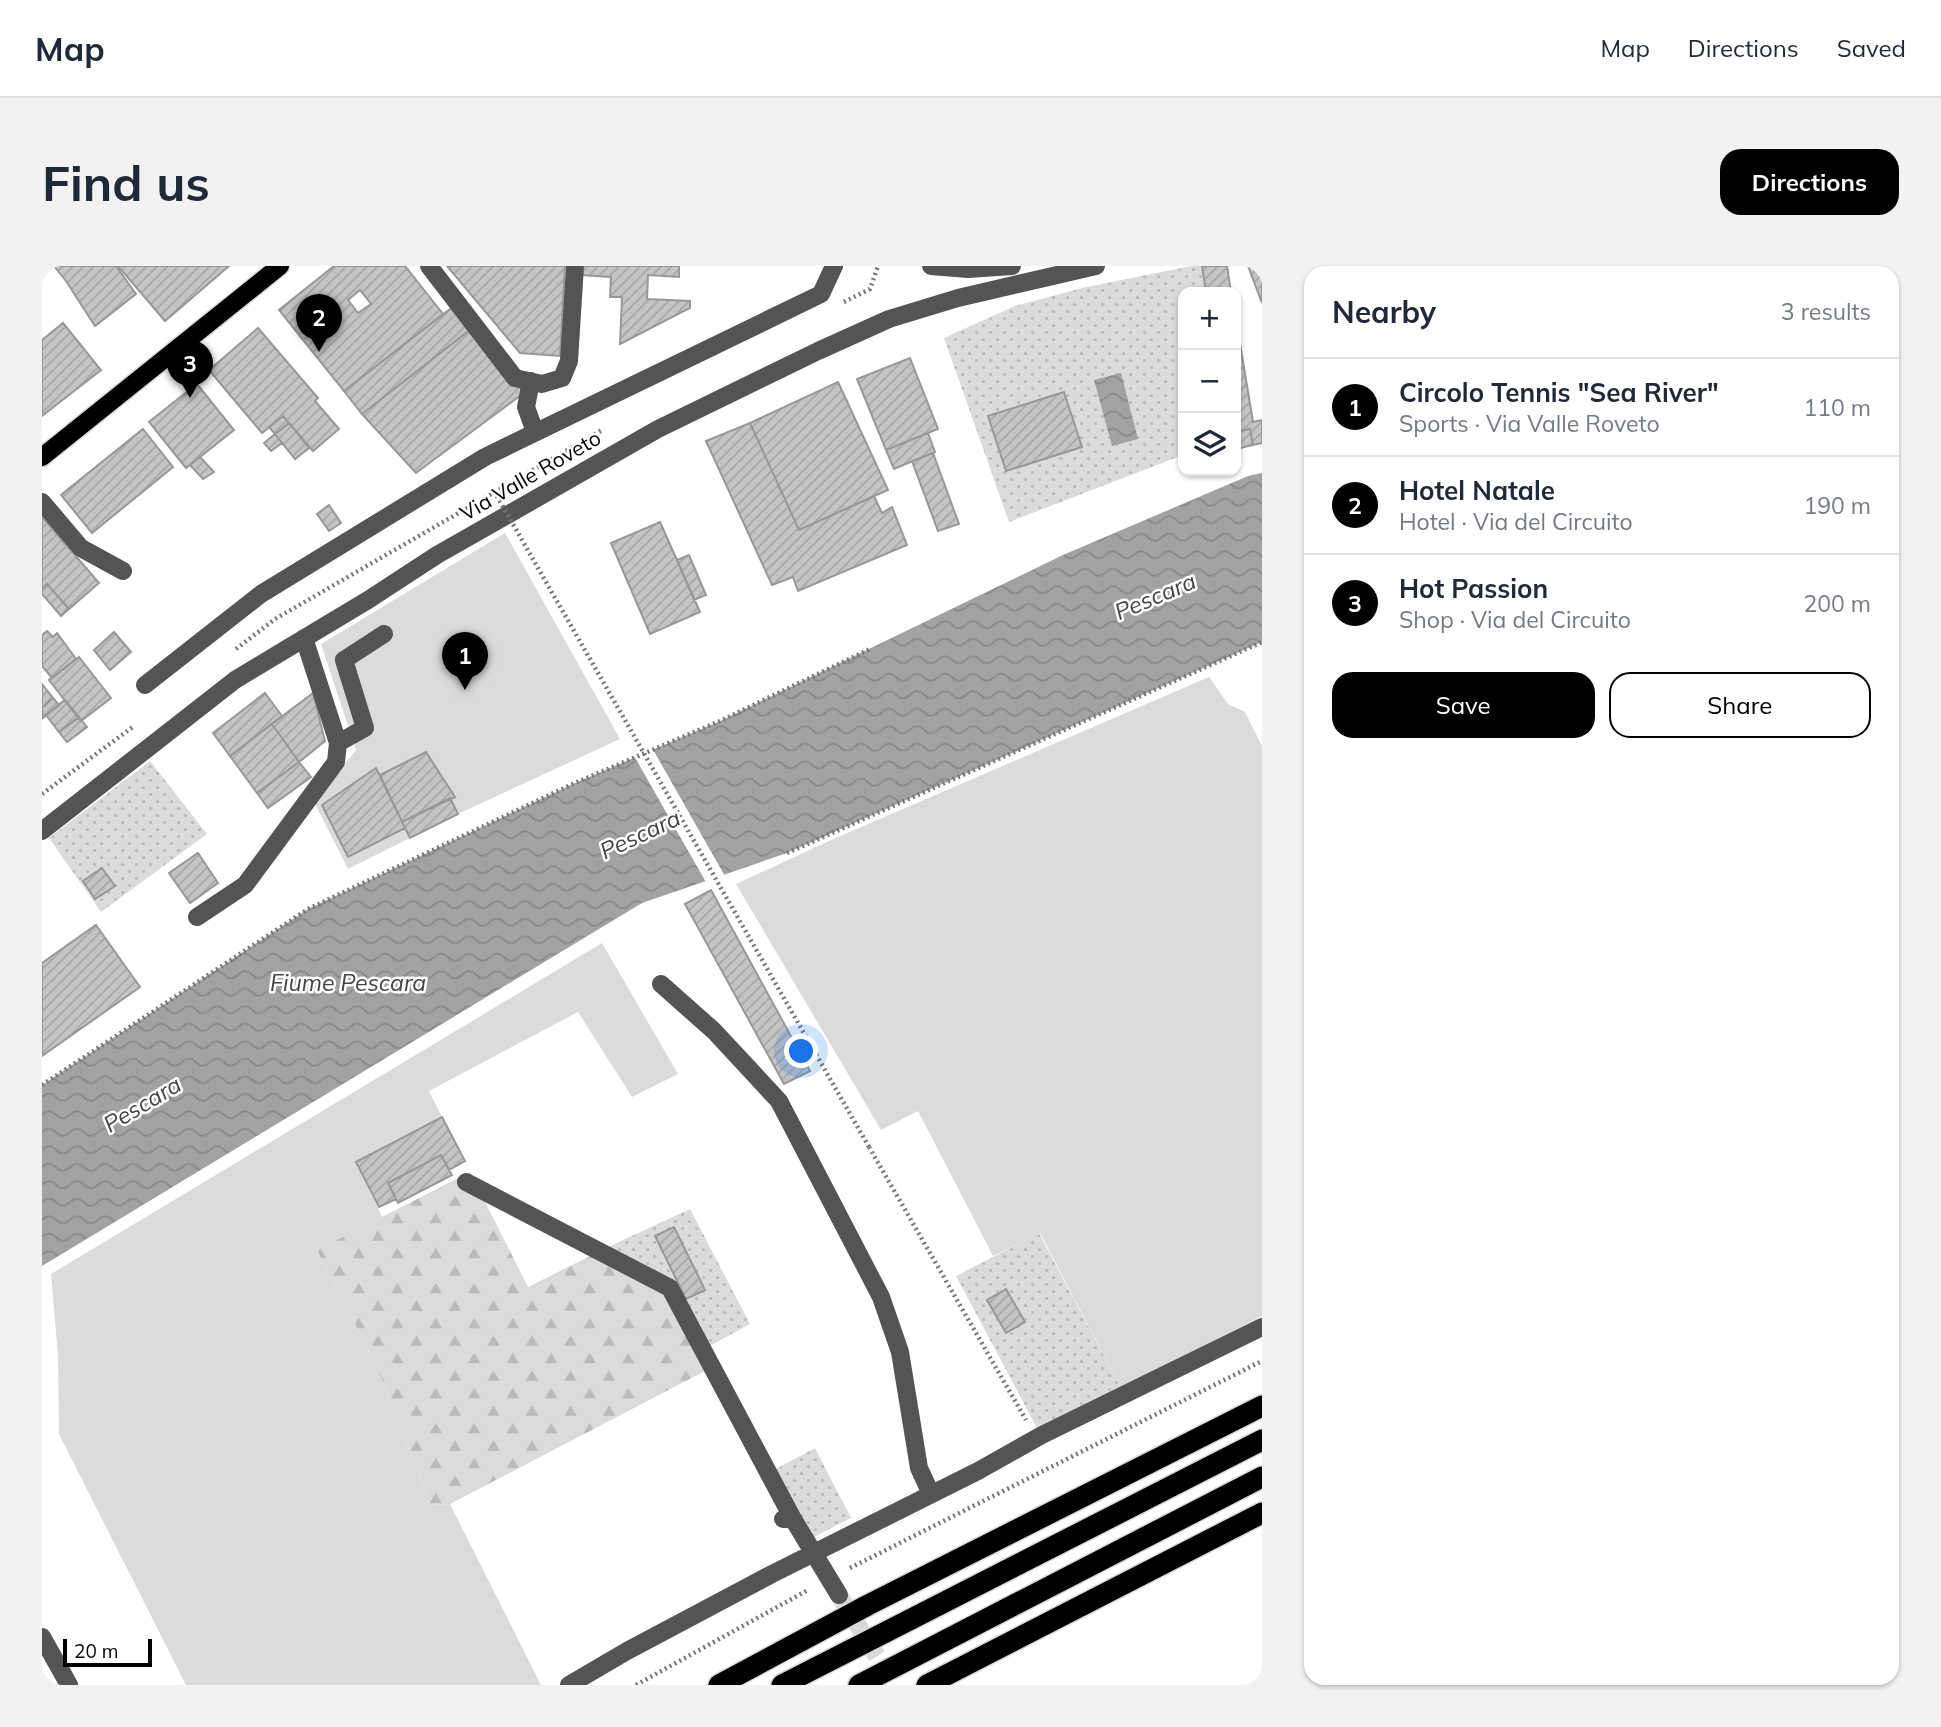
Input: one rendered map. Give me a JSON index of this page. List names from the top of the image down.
{
  "streets": {
    "street": ["Via Valle Roveto"]
  },
  "water": ["Pescara", "Fiume Pescara"],
  "scale_bar": "20 m",
  "page": {
    "header": "Map",
    "nav": ["Map", "Directions", "Saved"],
    "buttons": [
      "Directions",
      ["Save", "Share"]
    ],
    "title": "Find us",
    "heading": ["Nearby", "3 results"],
    "map_buttons": ["+", "−"],
    "pins": ["2", "3", "1"],
    "list": [
      {
        "mark": "1",
        "name": "Circolo Tennis \"Sea River\"",
        "note": "Sports · Via Valle Roveto",
        "value": "110 m"
      },
      {
        "mark": "2",
        "name": "Hotel Natale",
        "note": "Hotel · Via del Circuito",
        "value": "190 m"
      },
      {
        "mark": "3",
        "name": "Hot Passion",
        "note": "Shop · Via del Circuito",
        "value": "200 m"
      }
    ],
    "scale": "20 m"
  }
}
